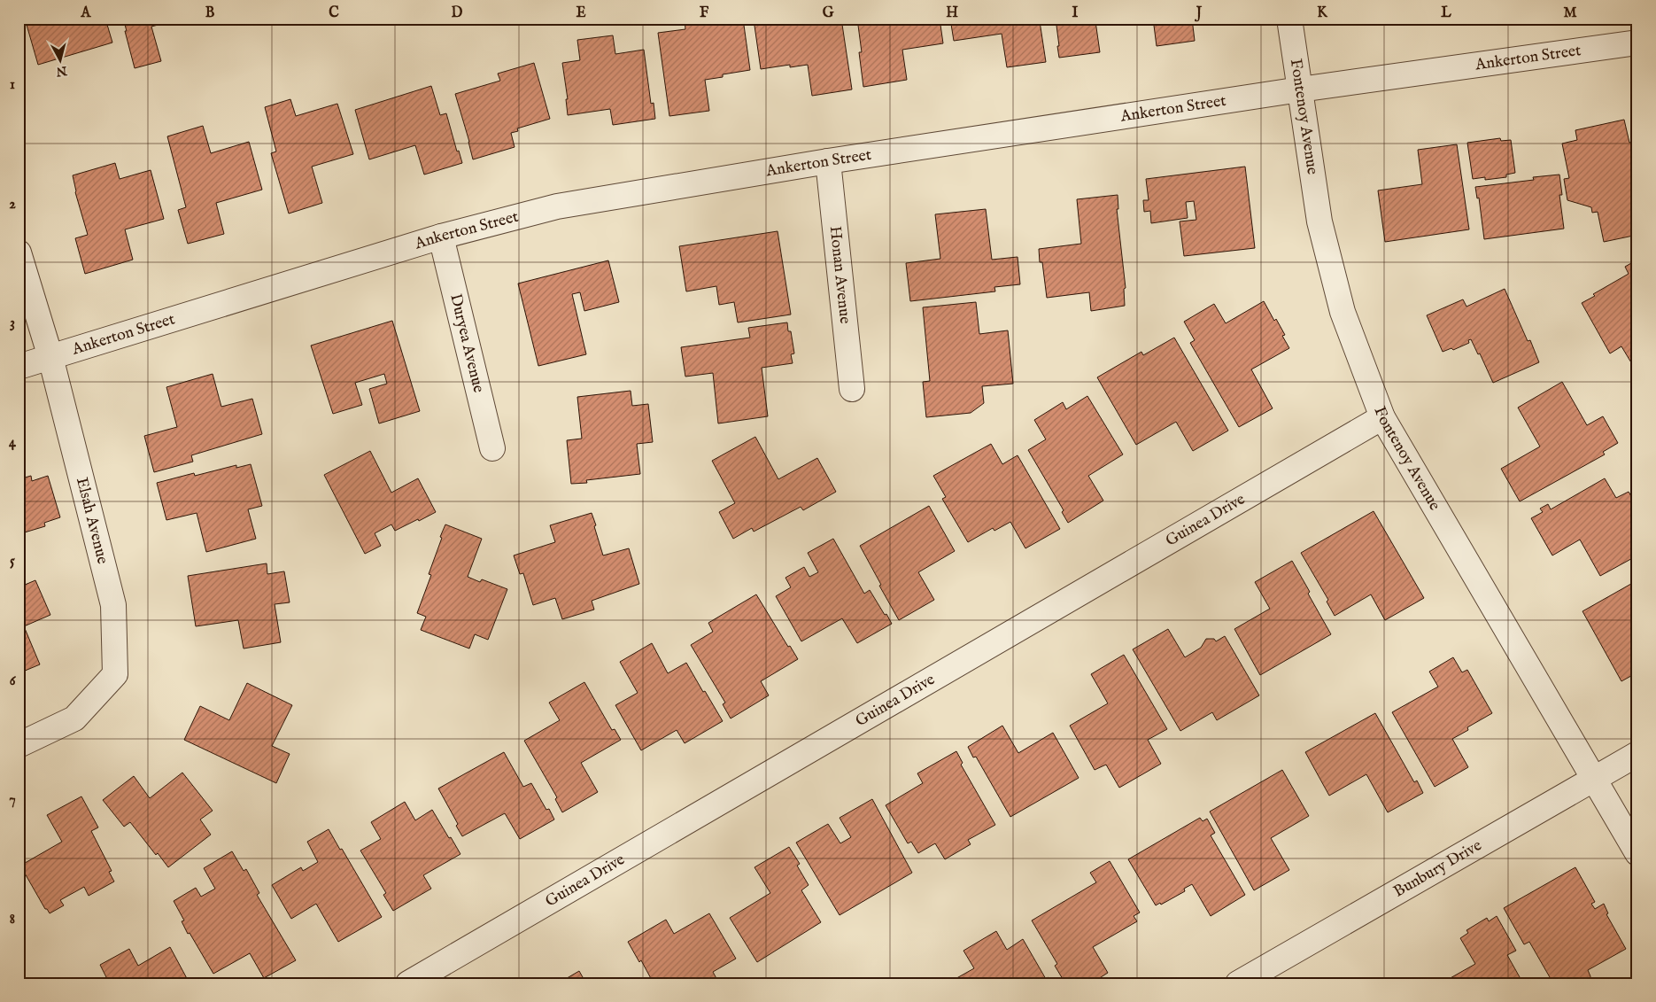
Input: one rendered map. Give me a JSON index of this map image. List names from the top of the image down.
{
  "streets": {
    "street": [
      "Ankerton Street",
      "Fontenoy Avenue",
      "Honan Avenue",
      "Duryea Avenue",
      "Guinea Drive",
      "Elsah Avenue",
      "Bunbury Drive"
    ]
  },
  "crossings": [
    ["Ankerton Street", "Fontenoy Avenue"],
    ["Ankerton Street", "Honan Avenue"],
    ["Ankerton Street", "Duryea Avenue"],
    ["Ankerton Street", "Elsah Avenue"],
    ["Fontenoy Avenue", "Guinea Drive"],
    ["Fontenoy Avenue", "Bunbury Drive"]
  ],
  "north": "bottom",
  "grid": {
    "columns": [
      "A",
      "B",
      "C",
      "D",
      "E",
      "F",
      "G",
      "H",
      "I",
      "J",
      "K",
      "L",
      "M"
    ],
    "rows": [
      "1",
      "2",
      "3",
      "4",
      "5",
      "6",
      "7",
      "8"
    ]
  }
}
